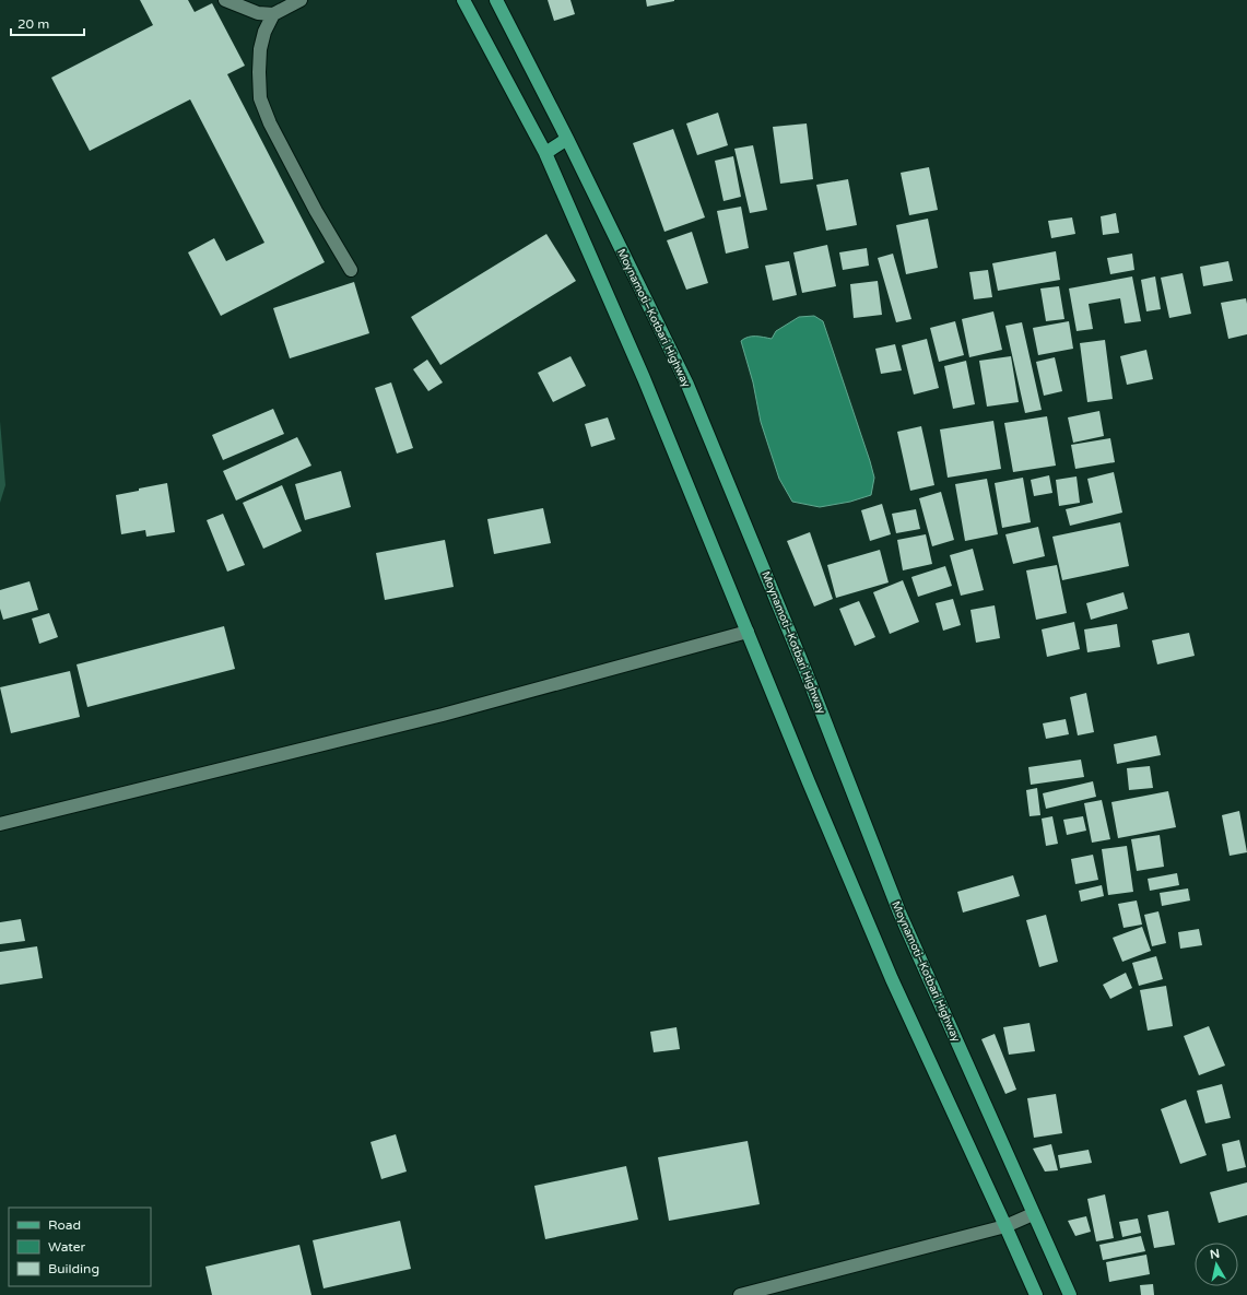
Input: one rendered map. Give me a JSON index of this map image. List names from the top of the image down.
{
  "streets": {
    "main road": ["Moynamoti–Kotbari Highway"]
  },
  "legend": ["Road", "Water", "Building"],
  "scale_bar": "20 m",
  "north": "top"
}
